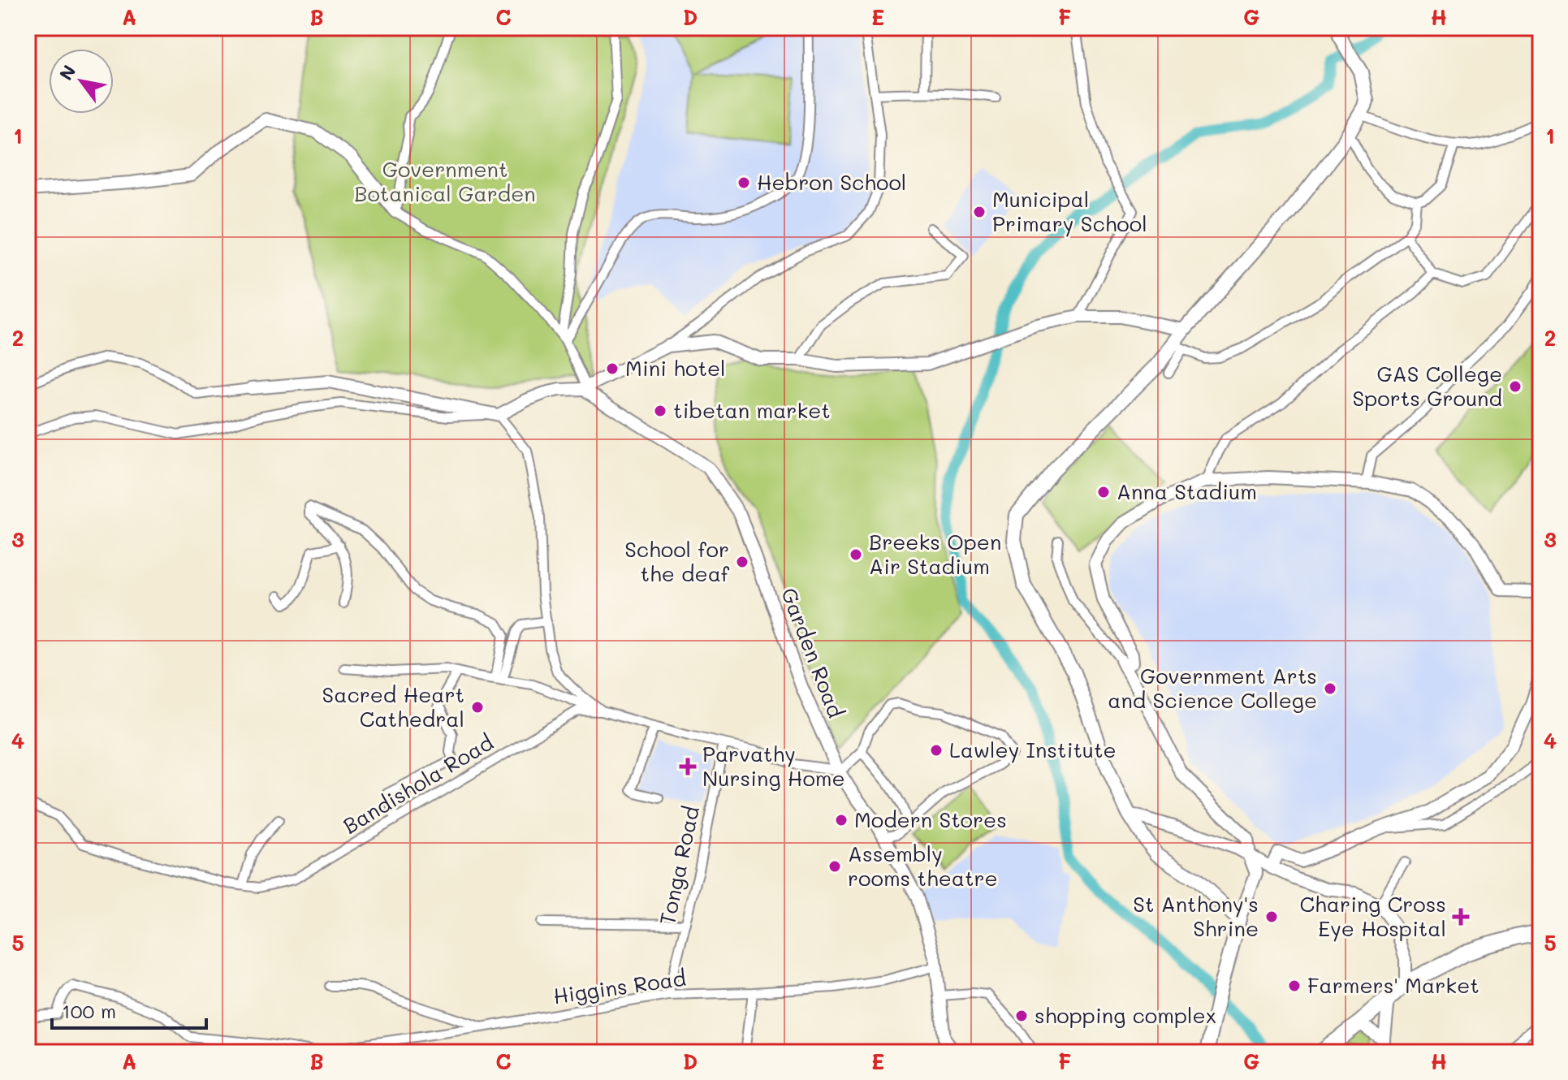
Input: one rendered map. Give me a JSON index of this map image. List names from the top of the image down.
{
  "streets": {
    "street": [
      "Garden Road",
      "Bandishola Road",
      "Tonga Road",
      "Higgins Road"
    ]
  },
  "crossings": [
    ["Garden Road", "Bandishola Road"],
    ["Garden Road", "Higgins Road"],
    ["Bandishola Road", "Tonga Road"],
    ["Tonga Road", "Higgins Road"]
  ],
  "parks": ["Government Botanical Garden"],
  "places": {
    "other": [
      "Hebron School",
      "Municipal Primary School",
      "Mini hotel",
      "GAS College Sports Ground",
      "tibetan market",
      "Anna Stadium",
      "Breeks Open Air Stadium",
      "School for the deaf",
      "Government Arts and Science College",
      "Sacred Heart Cathedral",
      "Lawley Institute",
      "Modern Stores",
      "Assembly rooms theatre",
      "St Anthony's Shrine",
      "Farmers' Market",
      "shopping complex"
    ],
    "health": ["Parvathy Nursing Home", "Charing Cross Eye Hospital"]
  },
  "scale_bar": "100 m",
  "north": "top left",
  "grid": {
    "columns": [
      "A",
      "B",
      "C",
      "D",
      "E",
      "F",
      "G",
      "H"
    ],
    "rows": [
      "1",
      "2",
      "3",
      "4",
      "5"
    ]
  }
}
